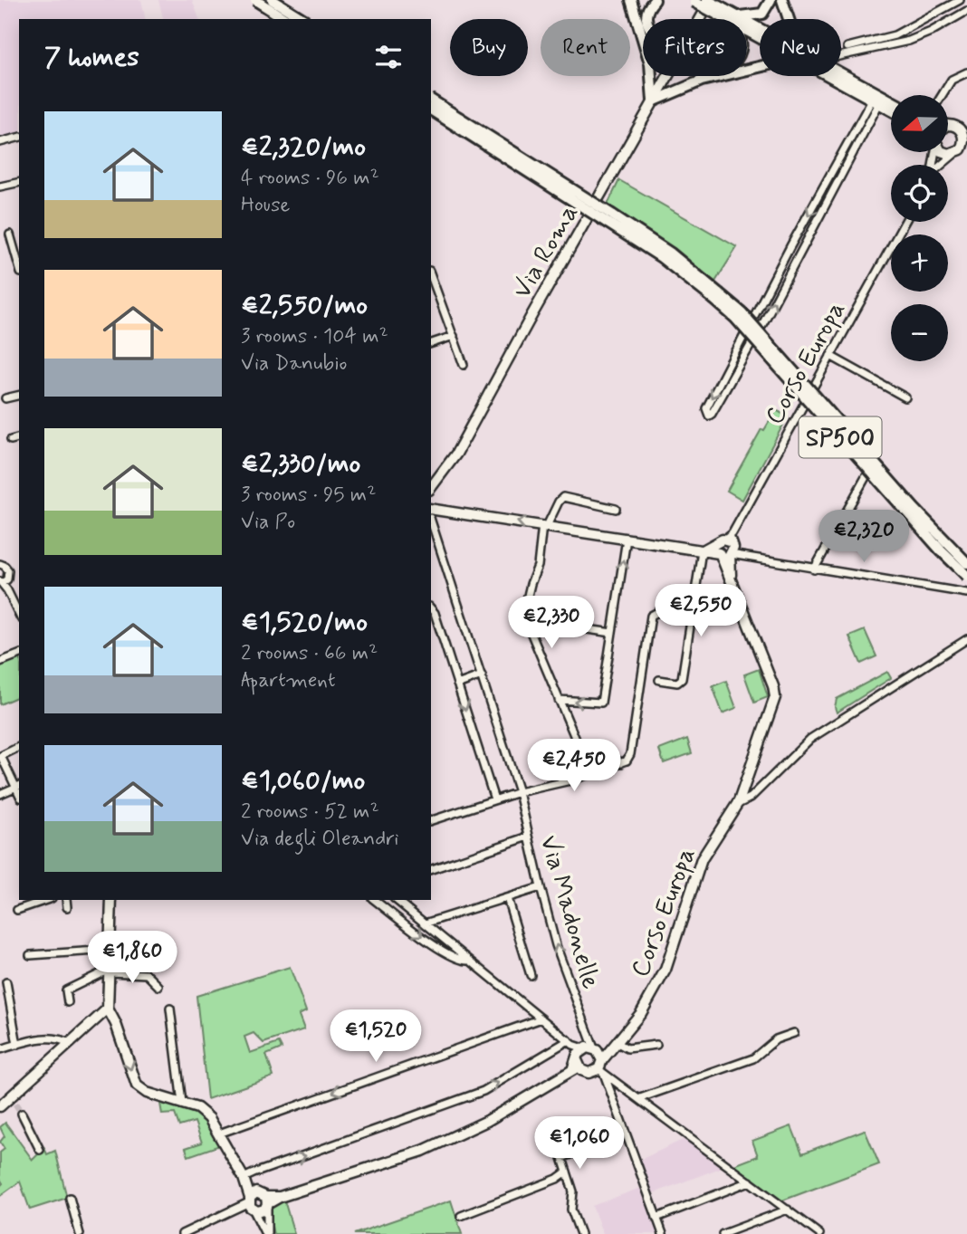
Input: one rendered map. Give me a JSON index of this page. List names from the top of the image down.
{
  "streets": {
    "highway": ["SP500"],
    "main road": ["Via Roma", "Corso Europa"],
    "street": ["Via Madonelle"]
  },
  "north": "left",
  "page": {
    "chip": [
      "Buy",
      "Rent",
      "Filters",
      "New"
    ],
    "heading": "7 homes",
    "map_buttons": ["+", "−"],
    "list": [
      {
        "name": "€2,320/mo",
        "note": "4 rooms · 96 m² · House"
      },
      {
        "name": "€2,550/mo",
        "note": "3 rooms · 104 m² · Via Danubio"
      },
      {
        "name": "€2,330/mo",
        "note": "3 rooms · 95 m² · Via Po"
      },
      {
        "name": "€1,520/mo",
        "note": "2 rooms · 66 m² · Apartment"
      },
      {
        "name": "€1,060/mo",
        "note": "2 rooms · 52 m² · Via degli Oleandri"
      }
    ],
    "price": [
      "€2,320",
      "€2,550",
      "€2,330",
      "€2,450",
      "€1,860",
      "€1,520",
      "€1,060"
    ]
  }
}
